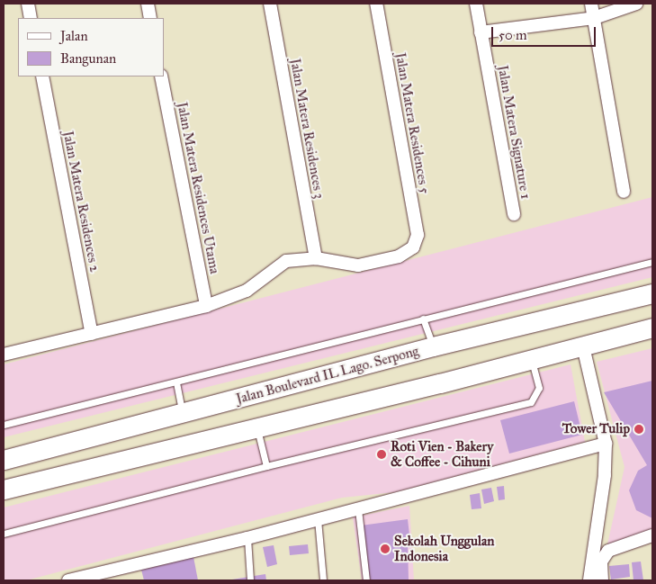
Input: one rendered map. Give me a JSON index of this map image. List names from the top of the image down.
{
  "streets": {
    "main road": ["Jalan Boulevard IL Lago. Serpong"],
    "street": [
      "Jalan Matera Residences 5",
      "Jalan Matera Residences 3",
      "Jalan Matera Signature 1",
      "Jalan Matera Residences Utama",
      "Jalan Matera Residences 2"
    ]
  },
  "crossings": [
    ["Jalan Matera Residences 5", "Jalan Matera Residences 3"]
  ],
  "places": ["Tower Tulip", "Roti Vien - Bakery & Coffee - Cihuni", "Sekolah Unggulan Indonesia"],
  "legend": ["Jalan", "Bangunan"],
  "scale_bar": "50 m"
}
